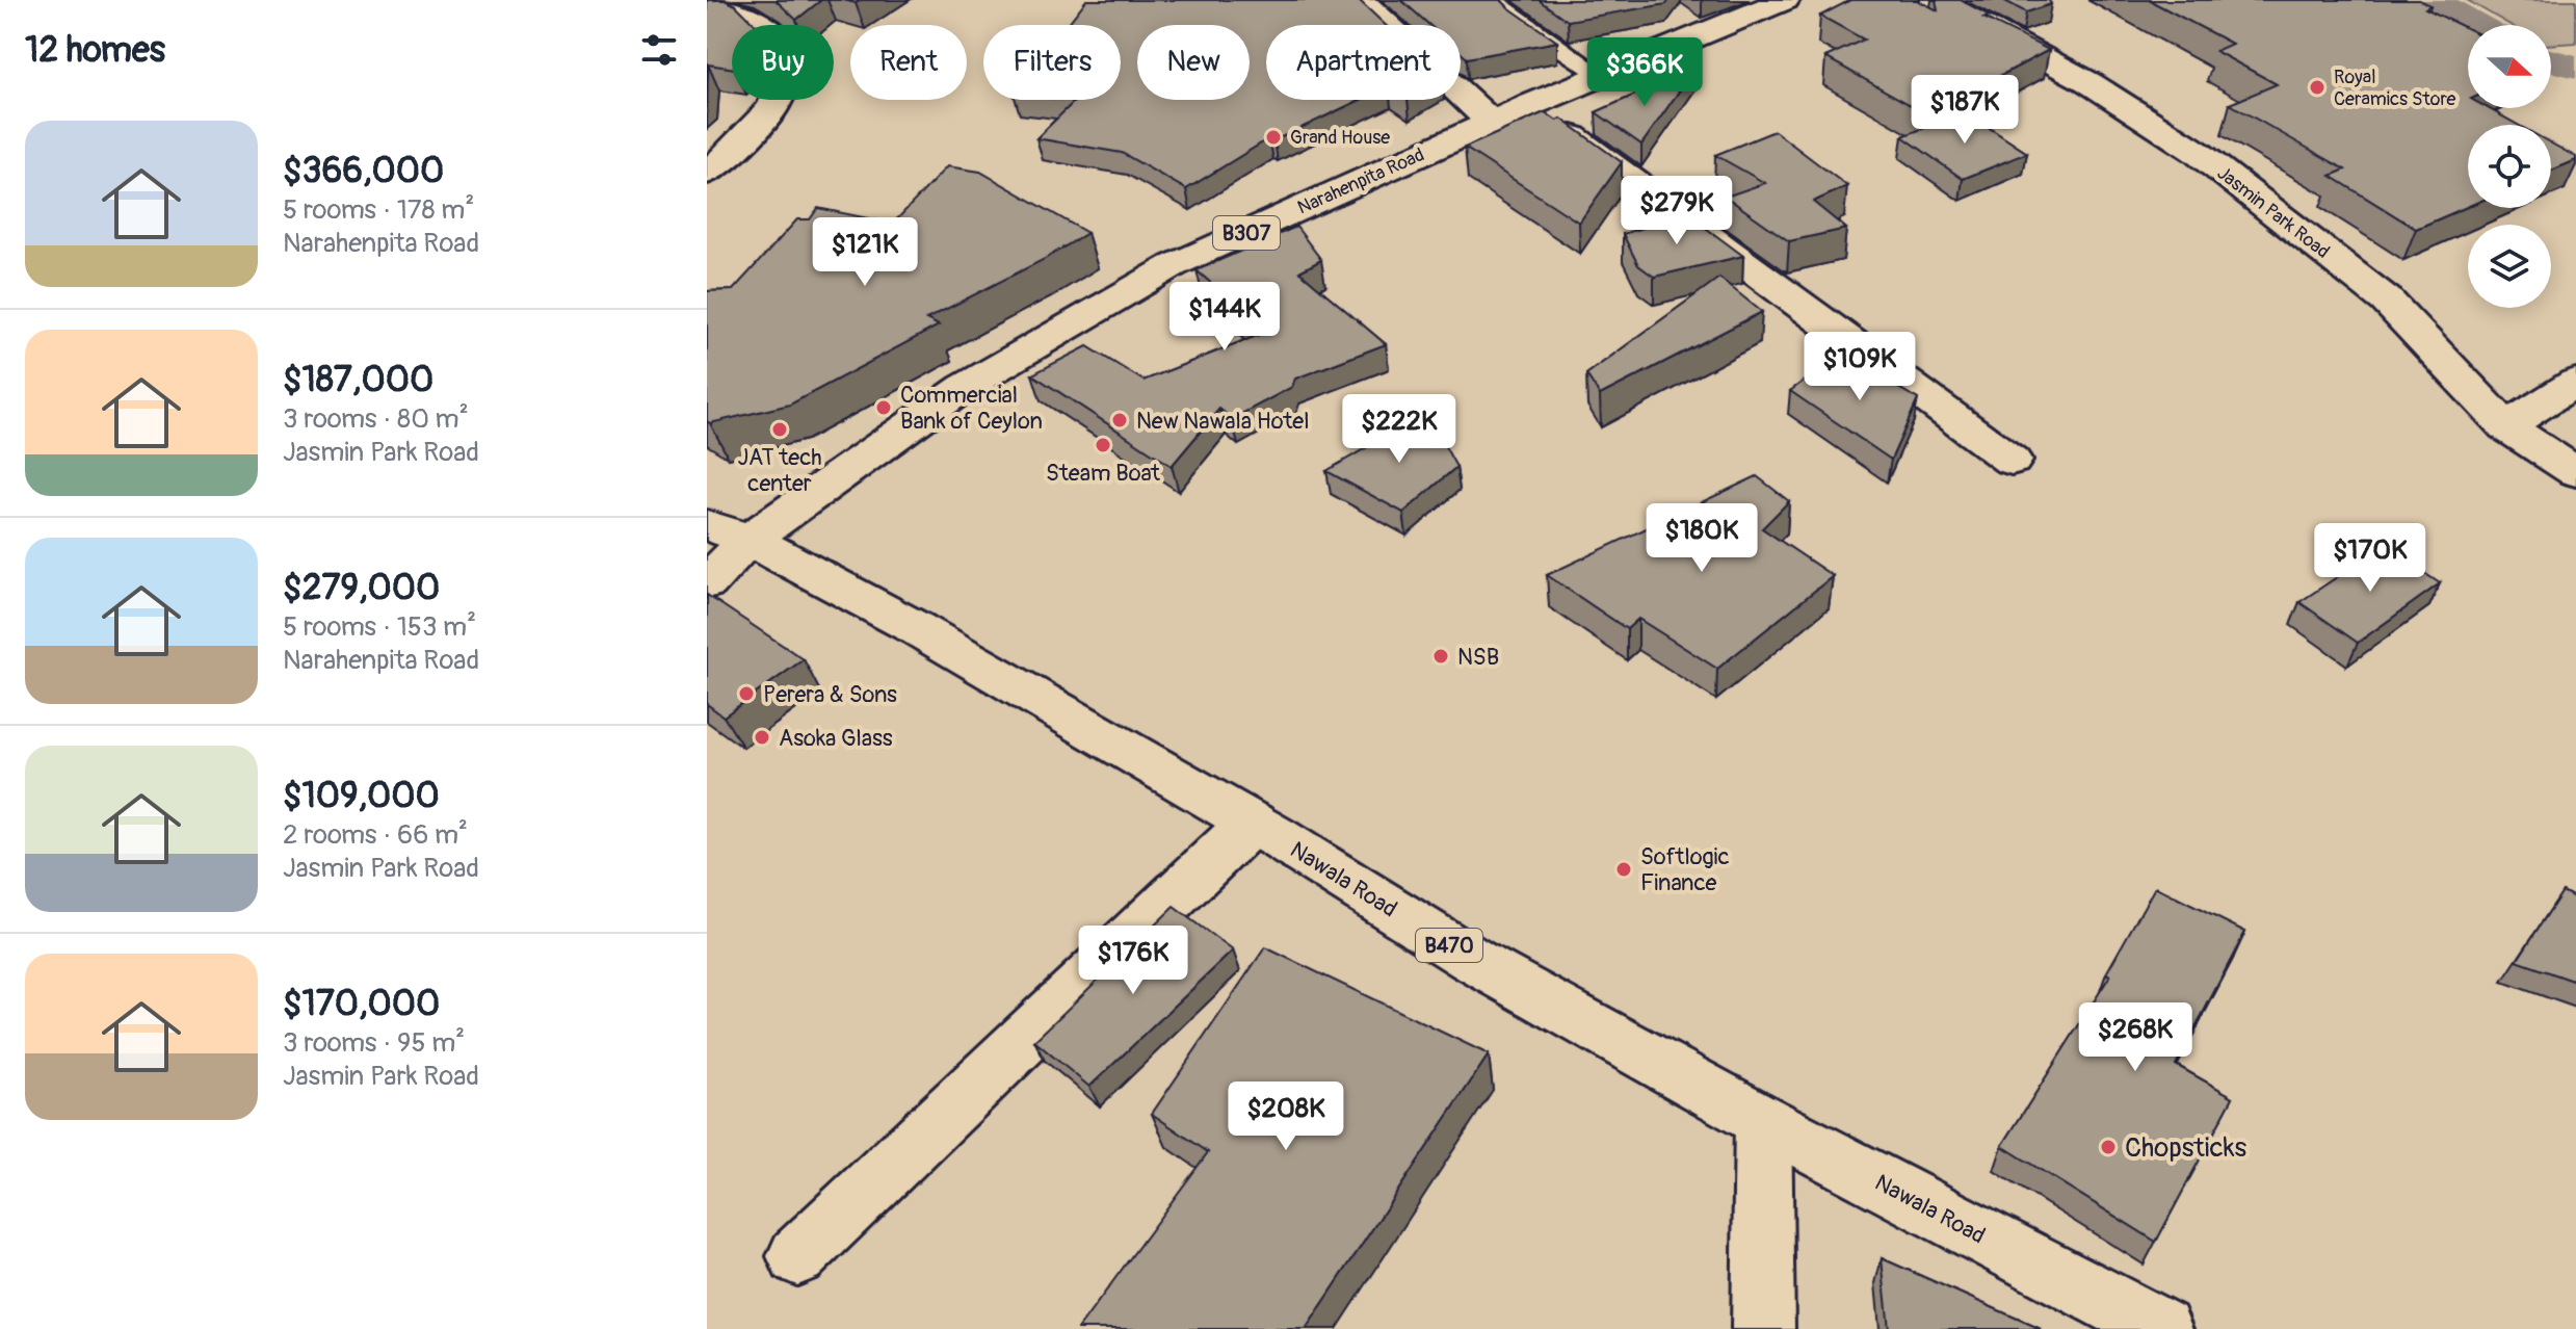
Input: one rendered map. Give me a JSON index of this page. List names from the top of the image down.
{
  "streets": {
    "street": [
      "Narahenpita Road",
      "Jasmin Park Road",
      "B307",
      "Nawala Road",
      "B470"
    ]
  },
  "crossings": [
    ["Narahenpita Road", "Nawala Road"]
  ],
  "places": [
    "Royal Ceramics Store",
    "Grand House",
    "Commercial Bank of Ceylon",
    "New Nawala Hotel",
    "JAT tech center",
    "Steam Boat",
    "NSB",
    "Perera & Sons",
    "Asoka Glass",
    "Softlogic Finance",
    "Chopsticks"
  ],
  "north": "right",
  "page": {
    "heading": "12 homes",
    "chip": [
      "Buy",
      "Rent",
      "Filters",
      "New",
      "Apartment"
    ],
    "price": [
      "$366K",
      "$187K",
      "$279K",
      "$121K",
      "$144K",
      "$109K",
      "$222K",
      "$180K",
      "$170K",
      "$176K",
      "$268K",
      "$208K"
    ],
    "list": [
      {
        "name": "$366,000",
        "note": "5 rooms · 178 m² · Narahenpita Road"
      },
      {
        "name": "$187,000",
        "note": "3 rooms · 80 m² · Jasmin Park Road"
      },
      {
        "name": "$279,000",
        "note": "5 rooms · 153 m² · Narahenpita Road"
      },
      {
        "name": "$109,000",
        "note": "2 rooms · 66 m² · Jasmin Park Road"
      },
      {
        "name": "$170,000",
        "note": "3 rooms · 95 m² · Jasmin Park Road"
      }
    ]
  }
}
